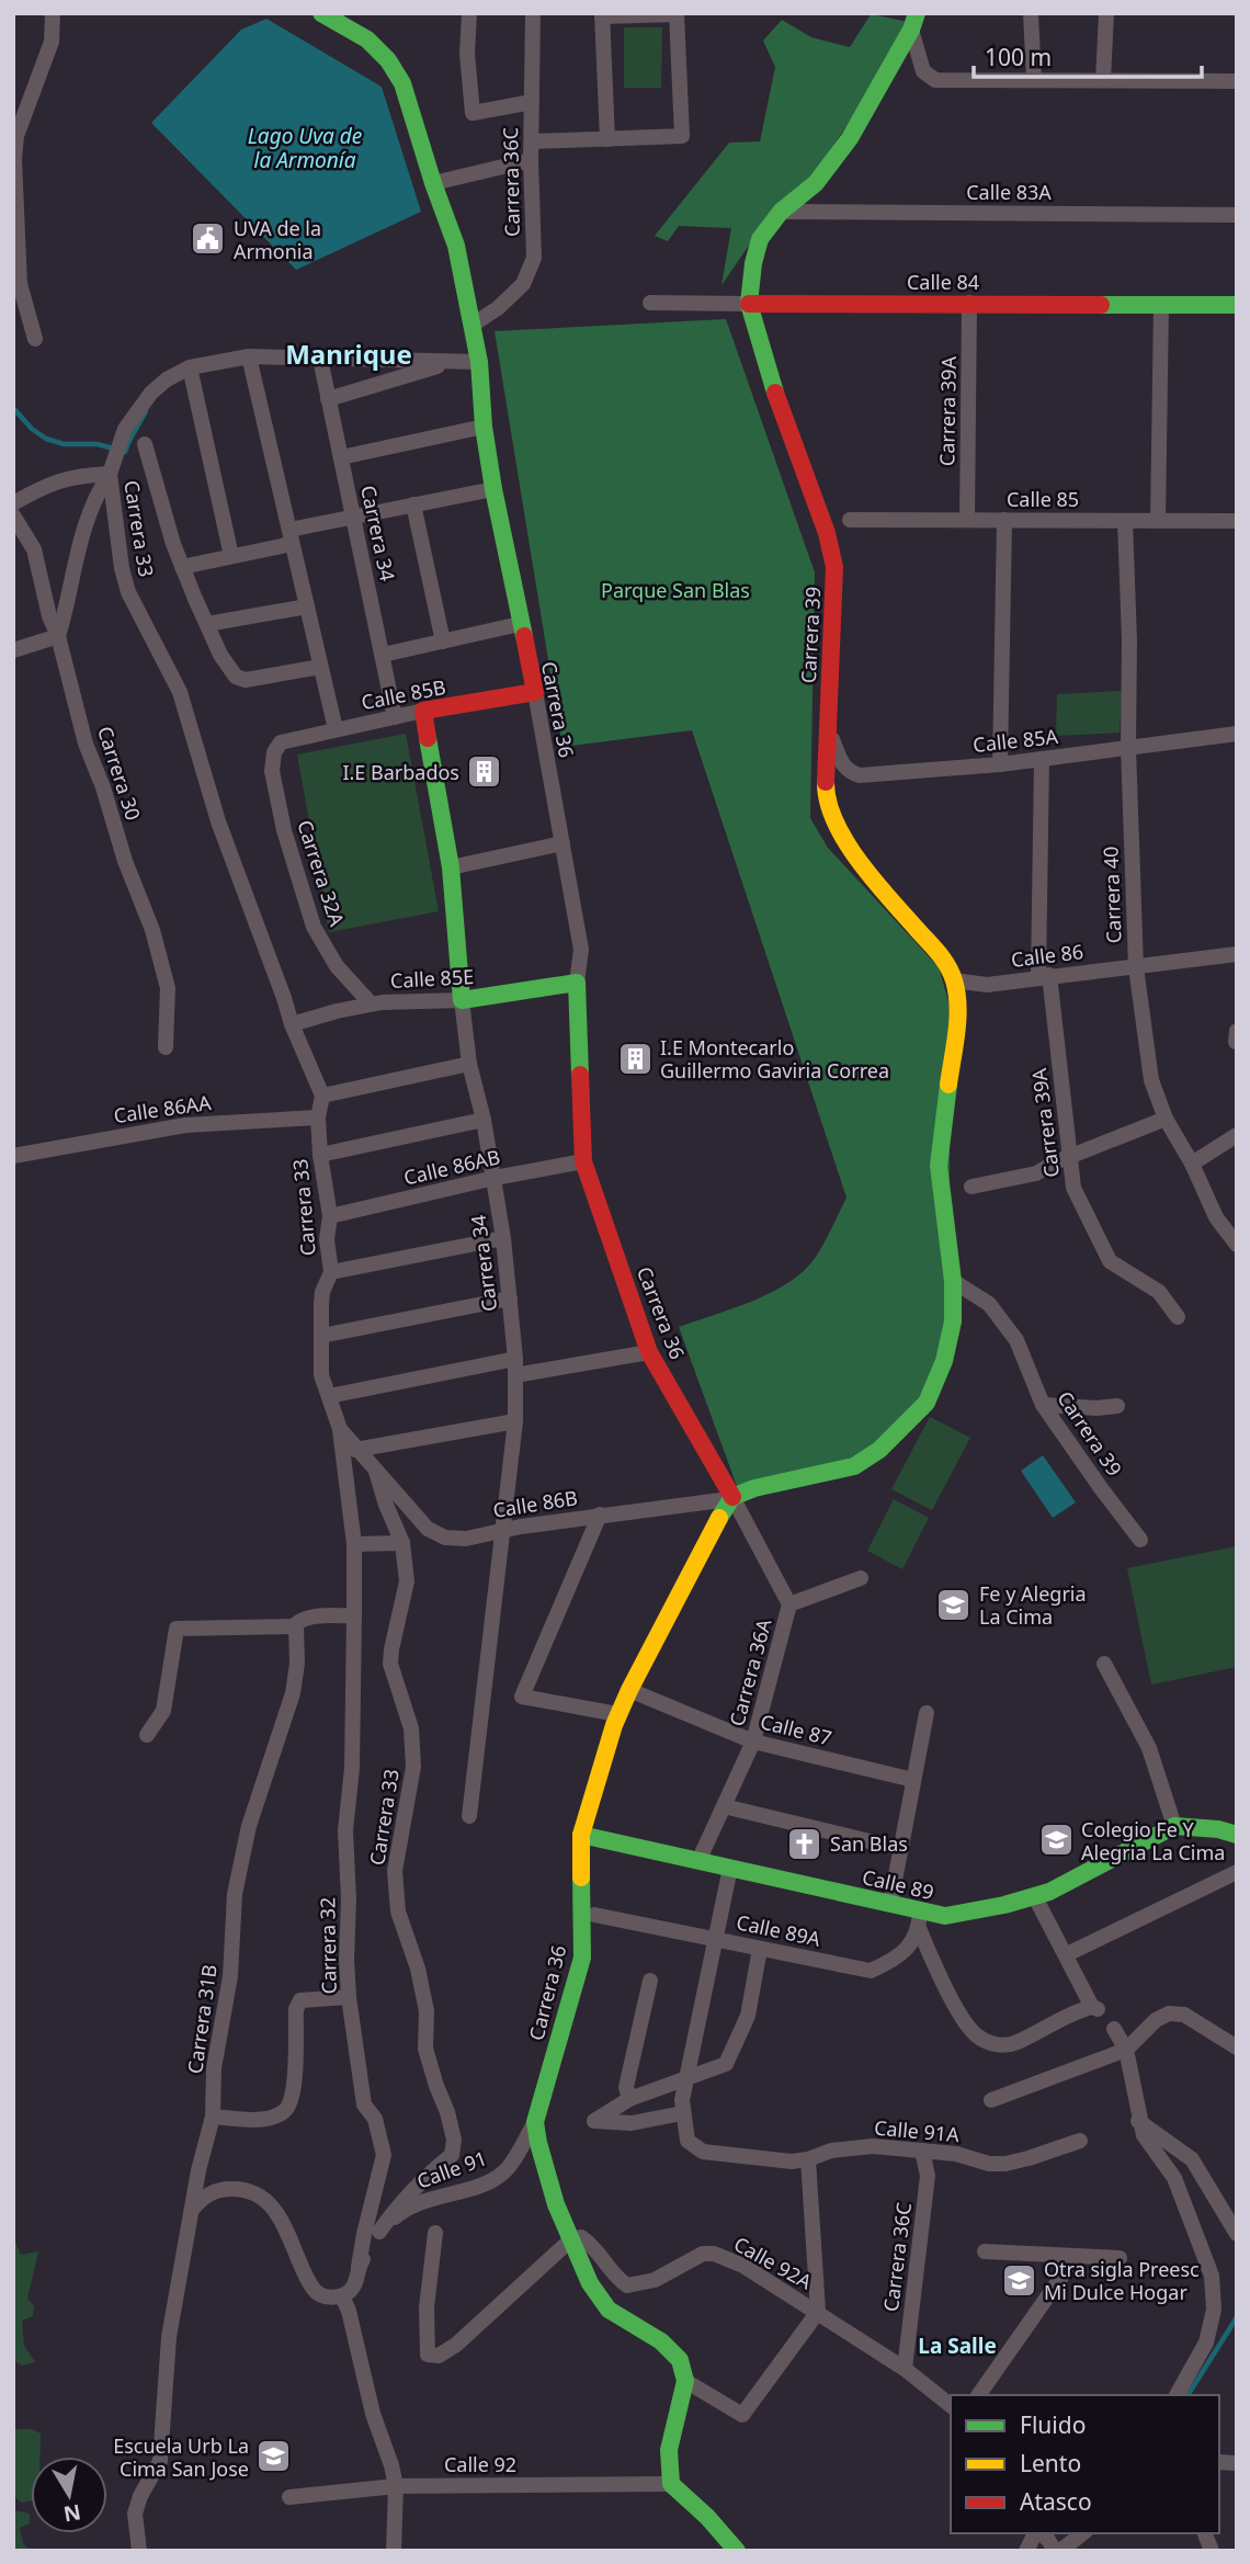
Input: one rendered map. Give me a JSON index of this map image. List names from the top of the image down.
{
  "streets": {
    "street": [
      "Carrera 36C",
      "Calle 83A",
      "Calle 84",
      "Carrera 39A",
      "Calle 85",
      "Carrera 33",
      "Carrera 34",
      "Carrera 39",
      "Calle 85B",
      "Carrera 36",
      "Calle 85A",
      "Carrera 30",
      "Carrera 32A",
      "Carrera 40",
      "Calle 86",
      "Calle 85E",
      "Calle 86AA",
      "Calle 86AB",
      "Calle 86B",
      "Carrera 36A",
      "Calle 87",
      "Calle 89",
      "Calle 89A",
      "Carrera 32",
      "Carrera 31B",
      "Calle 91A",
      "Calle 91",
      "Calle 92A",
      "Calle 92"
    ]
  },
  "crossings": [
    ["Carrera 36C", "Carrera 36"],
    ["Carrera 36C", "Calle 91A"],
    ["Carrera 36C", "Calle 92A"],
    ["Calle 83A", "Carrera 39"],
    ["Calle 84", "Carrera 39A"],
    ["Calle 84", "Carrera 39"],
    ["Carrera 39A", "Calle 85"],
    ["Carrera 39A", "Calle 85A"],
    ["Carrera 39A", "Calle 86"],
    ["Calle 85", "Carrera 40"],
    ["Carrera 33", "Calle 85E"],
    ["Carrera 33", "Calle 86AA"],
    ["Carrera 33", "Calle 86AB"],
    ["Carrera 33", "Calle 86B"],
    ["Carrera 33", "Calle 91"],
    ["Carrera 34", "Calle 85B"],
    ["Carrera 34", "Calle 85E"],
    ["Carrera 34", "Calle 86AB"],
    ["Carrera 34", "Calle 86B"],
    ["Carrera 39", "Calle 85A"],
    ["Carrera 39", "Calle 86"],
    ["Carrera 39", "Calle 86B"],
    ["Calle 85B", "Carrera 36"],
    ["Calle 85B", "Carrera 32A"],
    ["Carrera 36", "Calle 85E"],
    ["Carrera 36", "Calle 86AB"],
    ["Carrera 36", "Calle 86B"],
    ["Carrera 36", "Carrera 36A"],
    ["Carrera 36", "Calle 87"],
    ["Carrera 36", "Calle 89"],
    ["Carrera 36", "Calle 91"],
    ["Carrera 36", "Calle 92A"],
    ["Calle 85A", "Carrera 40"],
    ["Carrera 32A", "Calle 85E"],
    ["Carrera 40", "Calle 86"],
    ["Calle 86B", "Carrera 36A"],
    ["Carrera 36A", "Calle 87"],
    ["Carrera 36A", "Calle 89"],
    ["Calle 89", "Calle 89A"],
    ["Carrera 32", "Calle 91"]
  ],
  "districts": ["Manrique", "La Salle"],
  "water": ["Lago Uva de la Armonía"],
  "parks": ["Parque San Blas"],
  "places": {
    "public building": ["UVA de la Armonia"],
    "building": ["I.E Barbados", "I.E Montecarlo Guillermo Gaviria Correa"],
    "school or university": [
      "Fe y Alegria La Cima",
      "Colegio Fe Y Alegria La Cima",
      "Otra sigla Preesc Mi Dulce Hogar",
      "Escuela Urb La Cima San Jose"
    ],
    "church": ["San Blas"]
  },
  "legend": ["Fluido", "Lento", "Atasco"],
  "scale_bar": "100 m",
  "north": "bottom"
}
